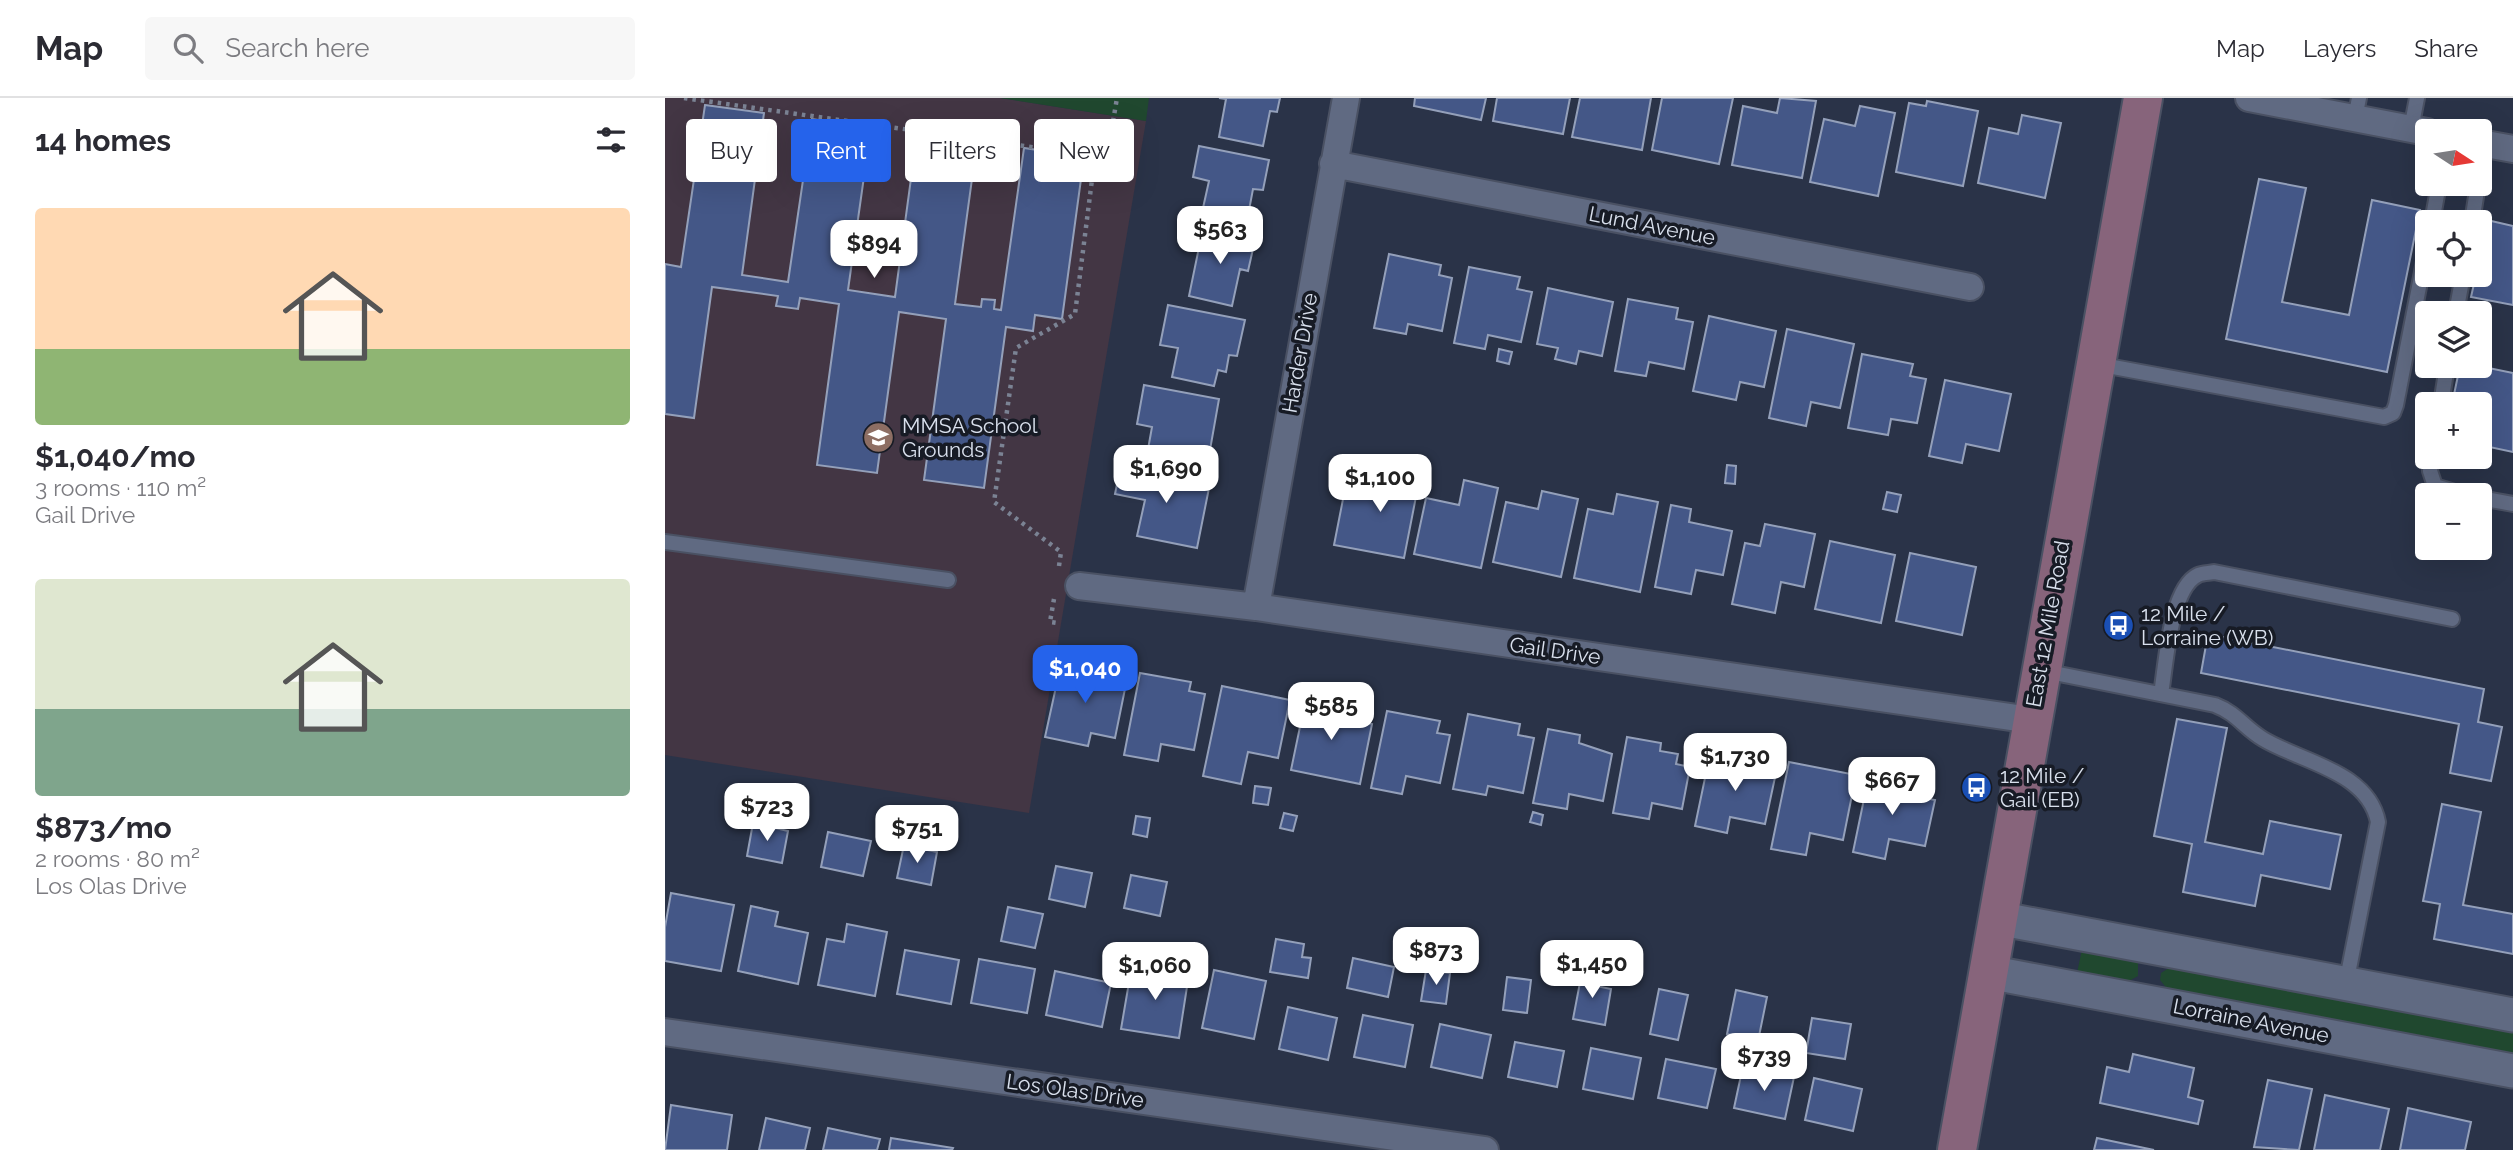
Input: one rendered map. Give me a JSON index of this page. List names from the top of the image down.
{
  "streets": {
    "main road": ["East 12 Mile Road"],
    "street": [
      "Lund Avenue",
      "Harder Drive",
      "Gail Drive",
      "Lorraine Avenue",
      "Los Olas Drive"
    ]
  },
  "crossings": [
    ["Lund Avenue", "Harder Drive"],
    ["Harder Drive", "Gail Drive"],
    ["East 12 Mile Road", "Gail Drive"],
    ["East 12 Mile Road", "Lorraine Avenue"]
  ],
  "places": {
    "school or university": ["MMSA School Grounds"],
    "bus stop": ["12 Mile / Lorraine (WB)", "12 Mile / Gail (EB)"]
  },
  "north": "right",
  "page": {
    "header": "Map",
    "search": "Search here",
    "nav": ["Map", "Layers", "Share"],
    "heading": "14 homes",
    "map_buttons": ["+", "−"],
    "chip": [
      "Buy",
      "Rent",
      "Filters",
      "New"
    ],
    "list": [
      {
        "name": "$1,040/mo",
        "note": "3 rooms · 110 m² · Gail Drive"
      },
      {
        "name": "$873/mo",
        "note": "2 rooms · 80 m² · Los Olas Drive"
      }
    ],
    "price": [
      "$563",
      "$894",
      "$1,690",
      "$1,100",
      "$1,040",
      "$585",
      "$1,730",
      "$667",
      "$723",
      "$751",
      "$873",
      "$1,450",
      "$1,060",
      "$739"
    ]
  }
}
